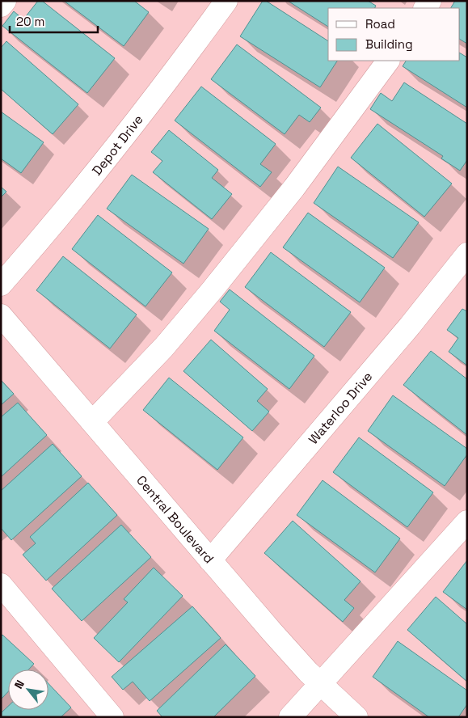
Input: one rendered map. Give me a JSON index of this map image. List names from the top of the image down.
{
  "streets": {
    "street": ["Depot Drive", "Waterloo Drive", "Central Boulevard"]
  },
  "crossings": [
    ["Waterloo Drive", "Central Boulevard"]
  ],
  "legend": ["Road", "Building"],
  "scale_bar": "20 m",
  "north": "top left"
}
